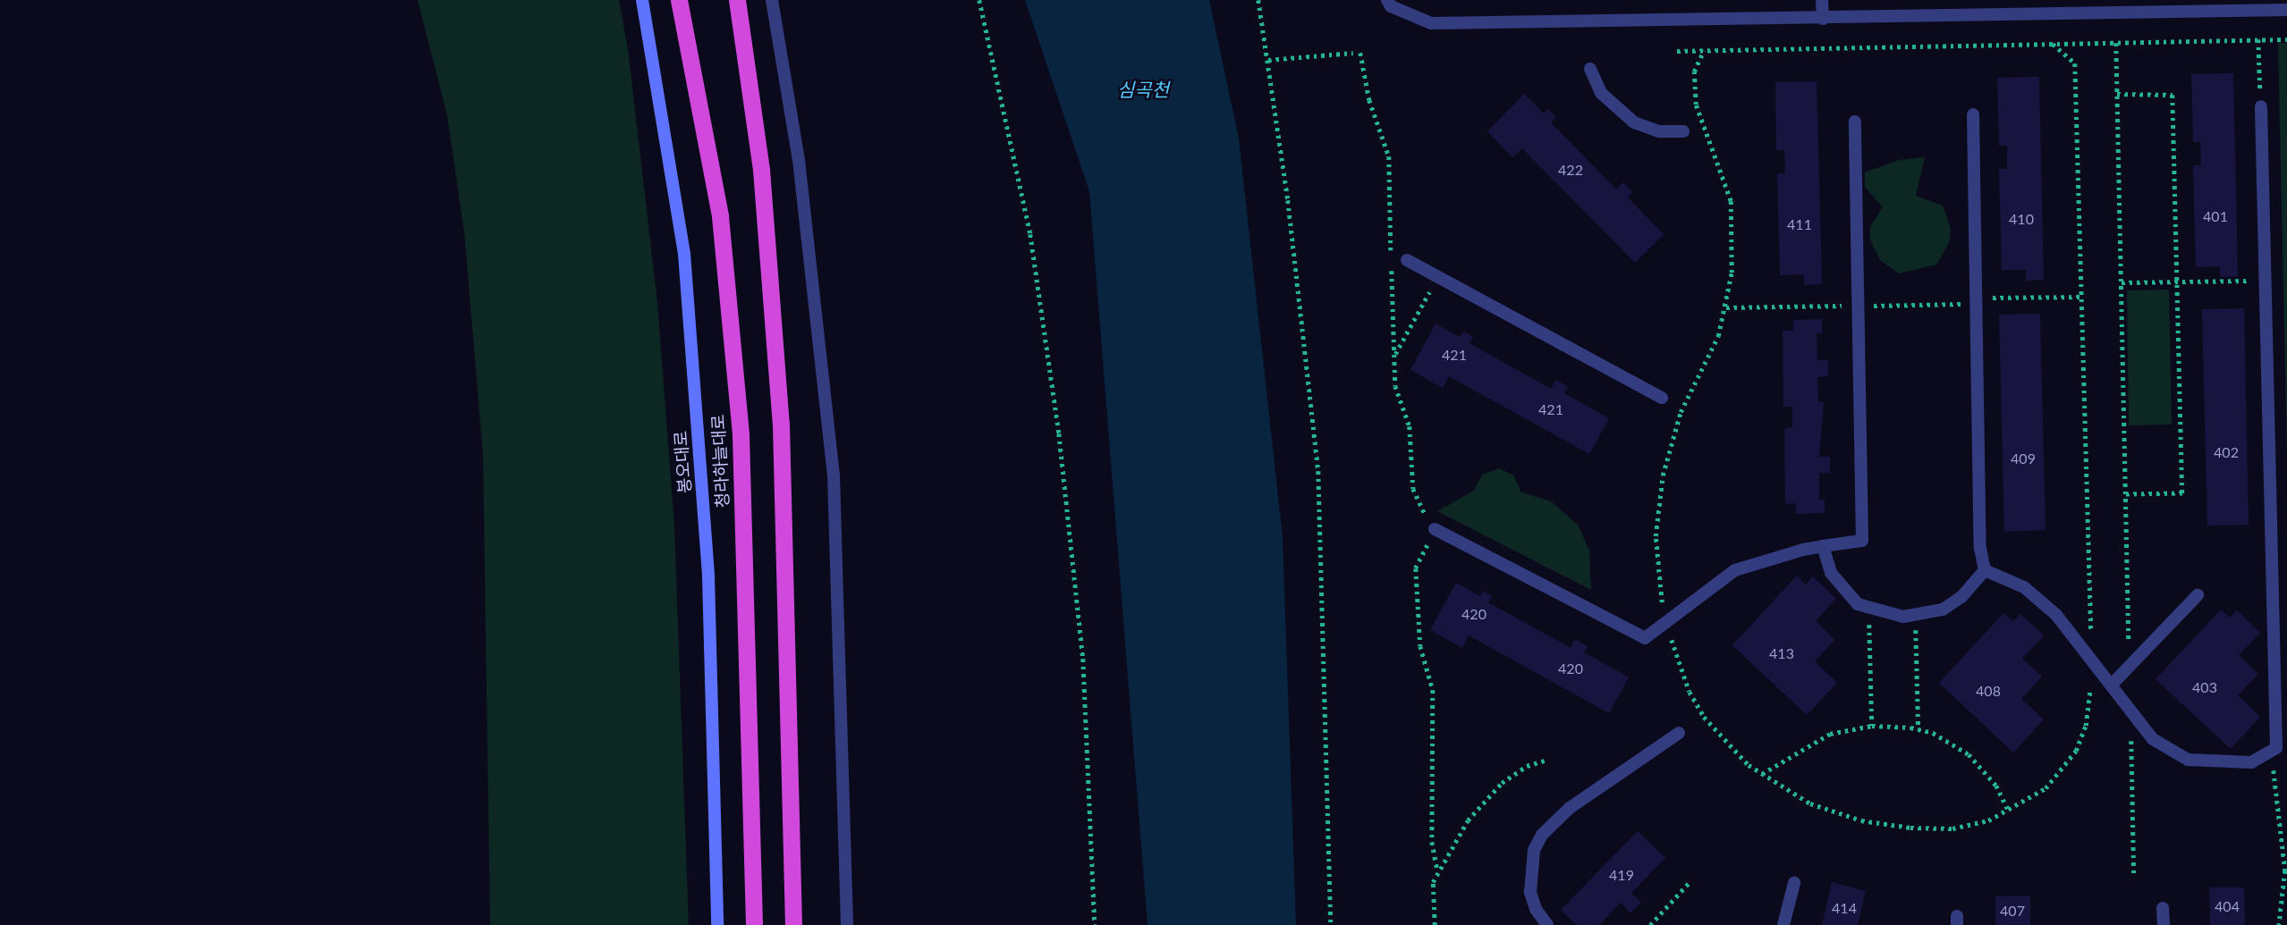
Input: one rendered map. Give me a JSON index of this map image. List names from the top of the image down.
{
  "streets": {
    "highway": ["청라하늘대로"],
    "main road": ["봉오대로"]
  },
  "water": ["심곡천"],
  "house_numbers": [
    "422",
    "401",
    "410",
    "411",
    "421",
    "421",
    "402",
    "409",
    "420",
    "413",
    "420",
    "403",
    "408",
    "419",
    "404",
    "414",
    "407"
  ]
}
